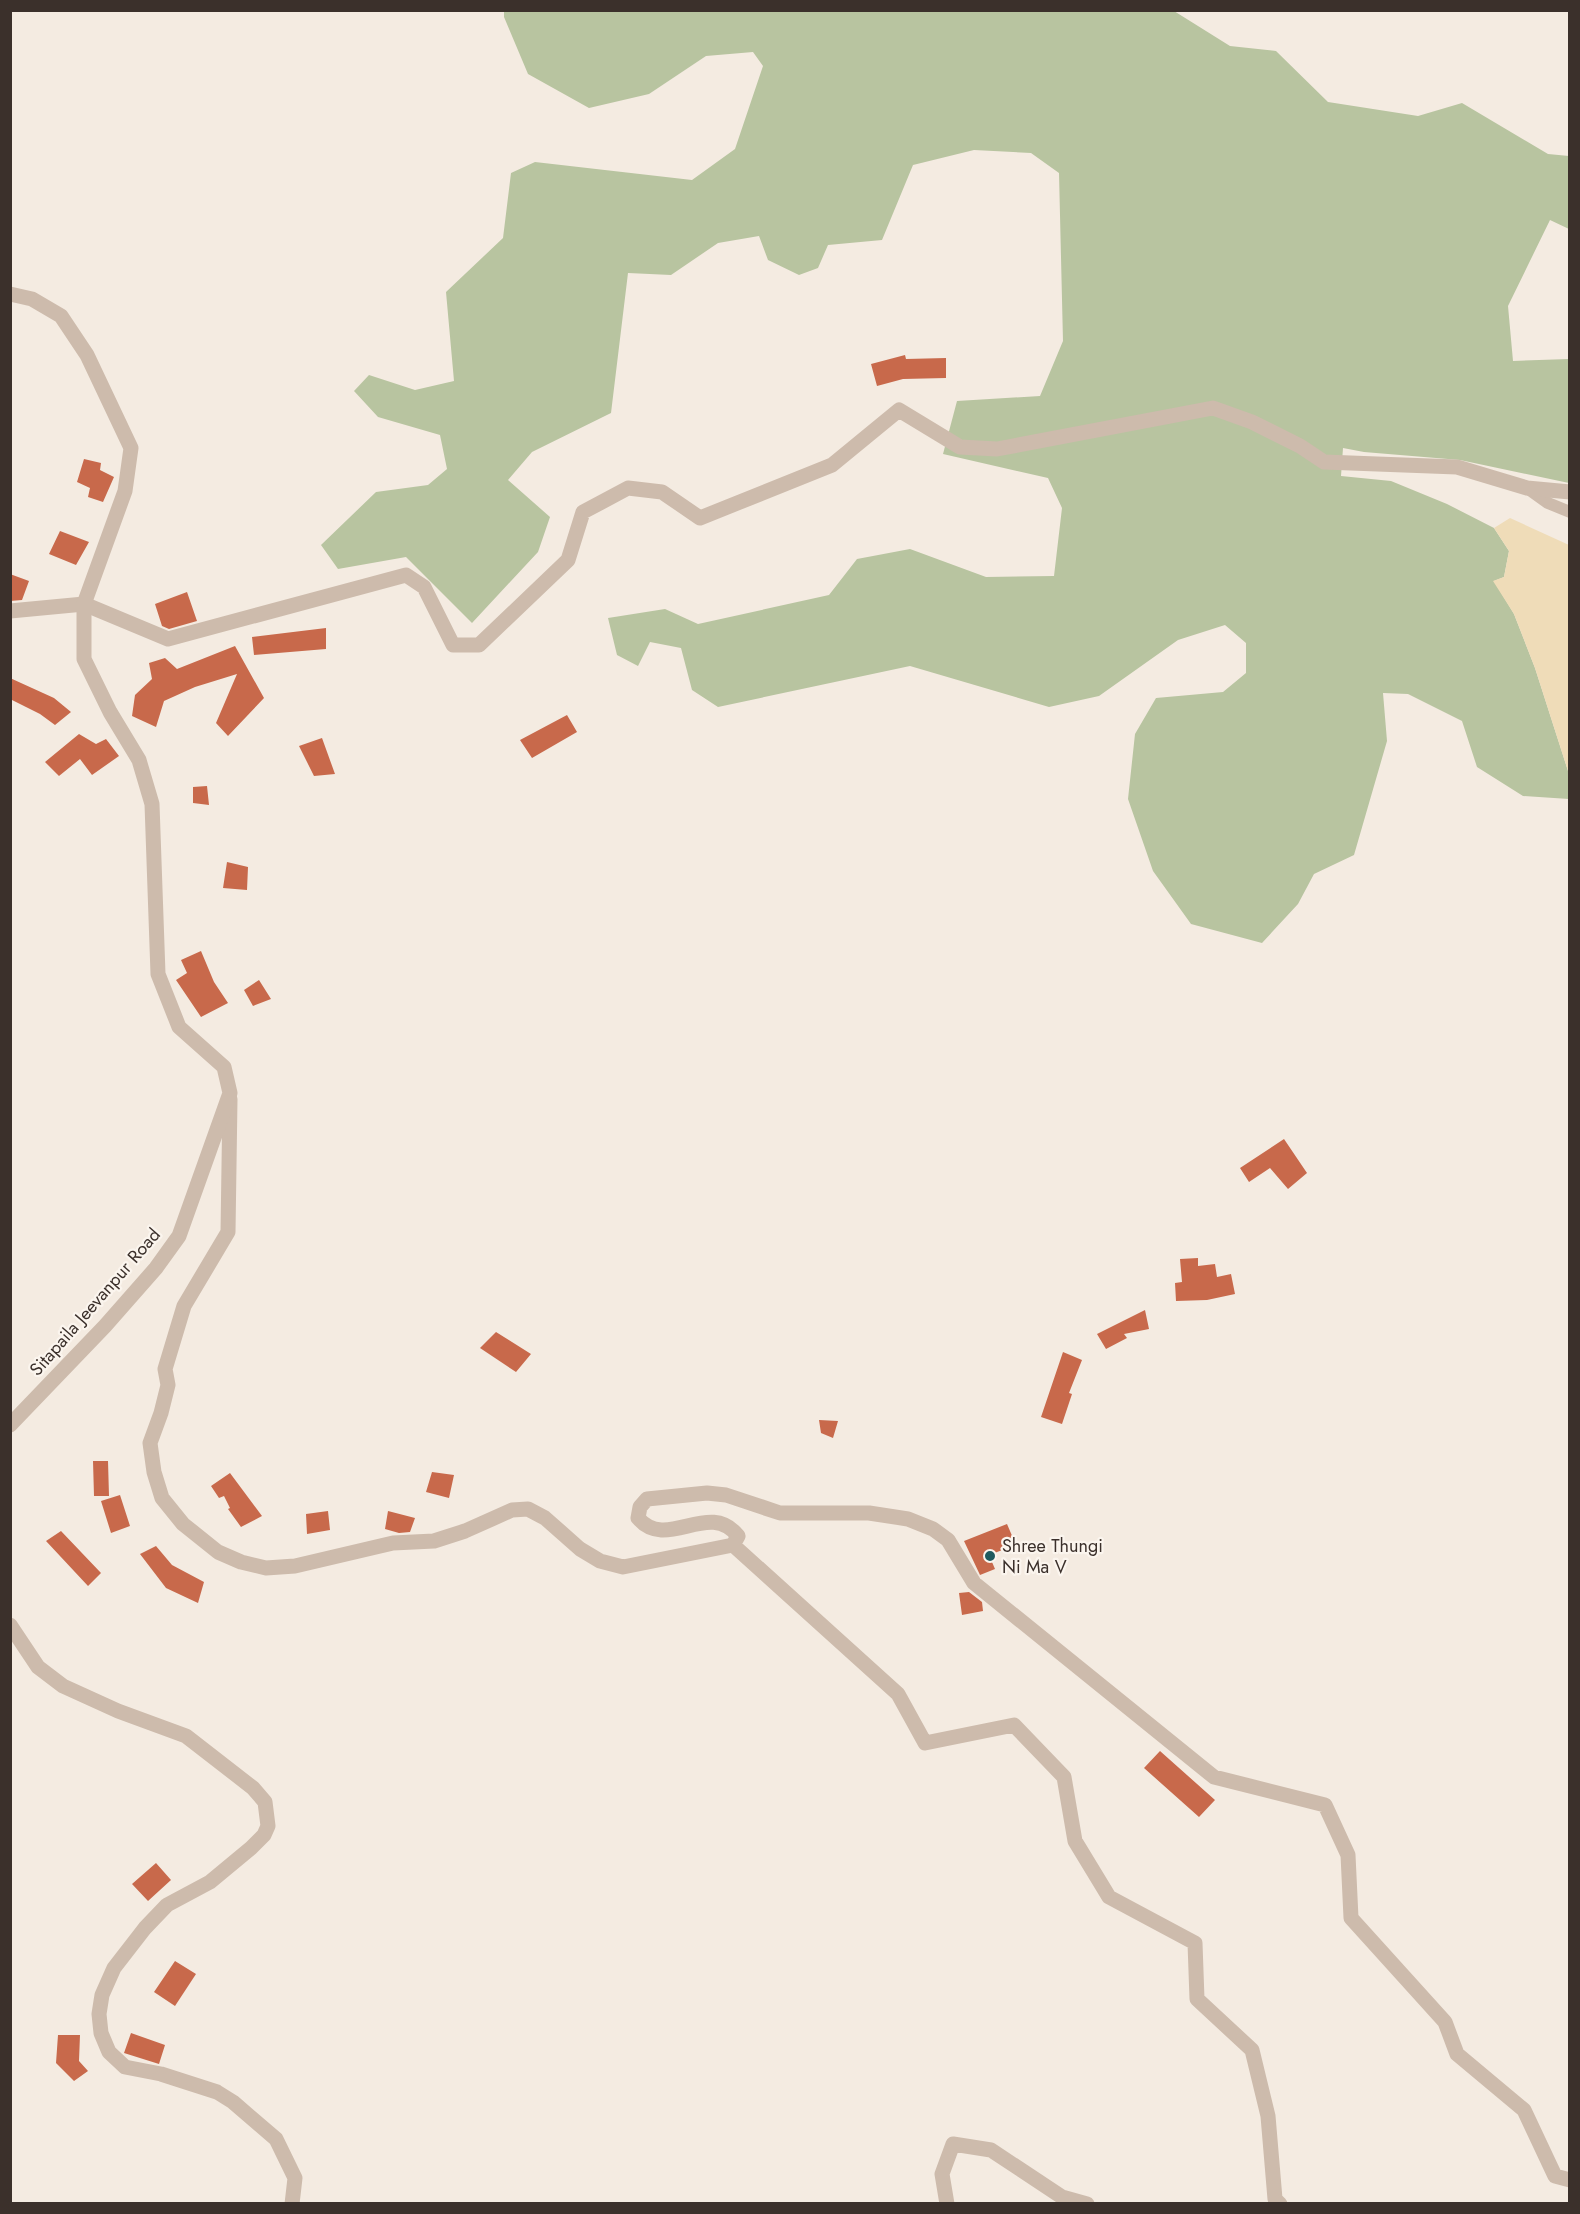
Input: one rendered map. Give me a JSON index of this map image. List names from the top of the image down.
{
  "streets": {
    "street": ["Sitapaila Jeevanpur Road"]
  },
  "places": ["Shree Thungi Ni Ma V"]
}
